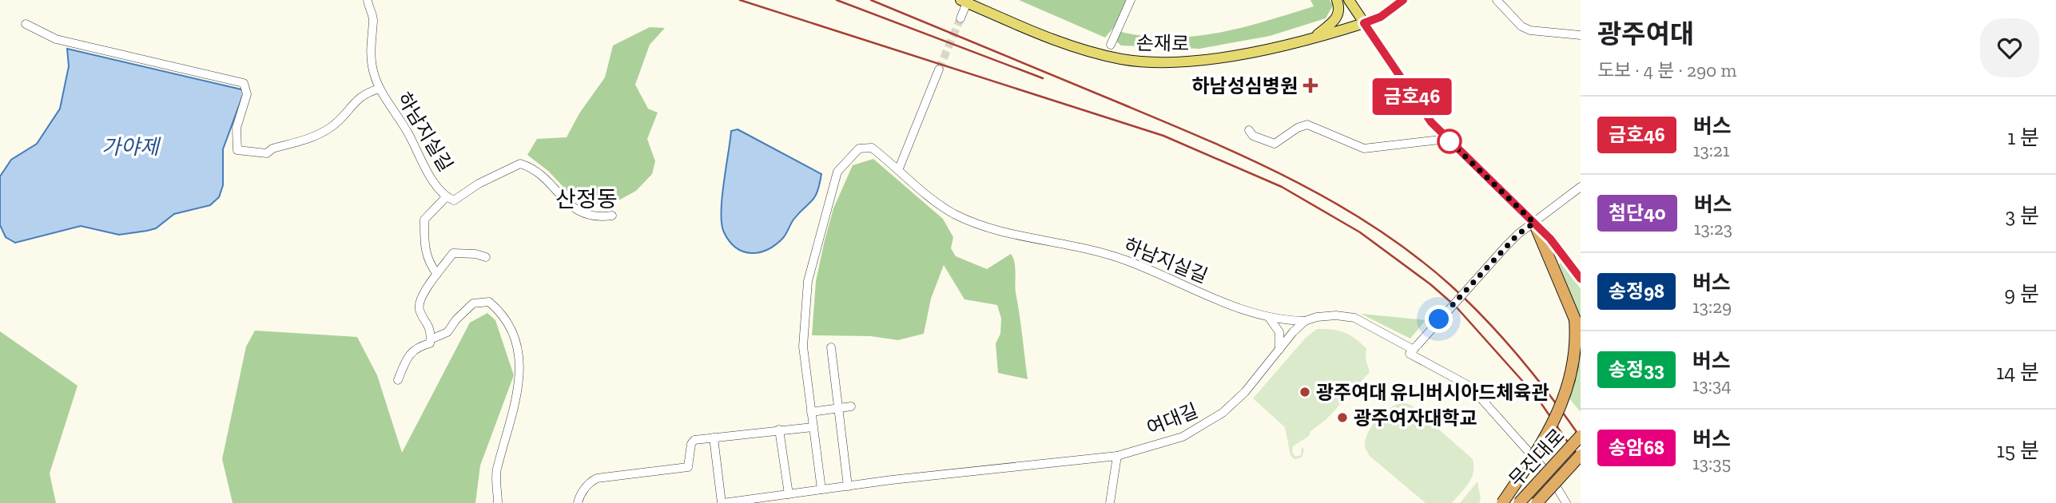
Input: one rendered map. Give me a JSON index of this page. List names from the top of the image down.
{
  "streets": {
    "highway": ["무진대로"],
    "main road": ["손재로"],
    "street": ["하남지실길", "여대길"]
  },
  "crossings": [
    ["하남지실길", "여대길"]
  ],
  "districts": ["산정동"],
  "water": ["가야제"],
  "places": {
    "health": ["하남성심병원"],
    "other": ["광주여대 유니버시아드체육관", "광주여자대학교"]
  },
  "lines": ["bus line 금호46"],
  "page": {
    "on_map": "금호46",
    "heading": ["광주여대", "도보 · 4 분 · 290 m"],
    "list": [
      {
        "mark": "금호46",
        "name": "버스",
        "note": "13:21",
        "value": "1 분"
      },
      {
        "mark": "첨단40",
        "name": "버스",
        "note": "13:23",
        "value": "3 분"
      },
      {
        "mark": "송정98",
        "name": "버스",
        "note": "13:29",
        "value": "9 분"
      },
      {
        "mark": "송정33",
        "name": "버스",
        "note": "13:34",
        "value": "14 분"
      },
      {
        "mark": "송암68",
        "name": "버스",
        "note": "13:35",
        "value": "15 분"
      }
    ]
  }
}
